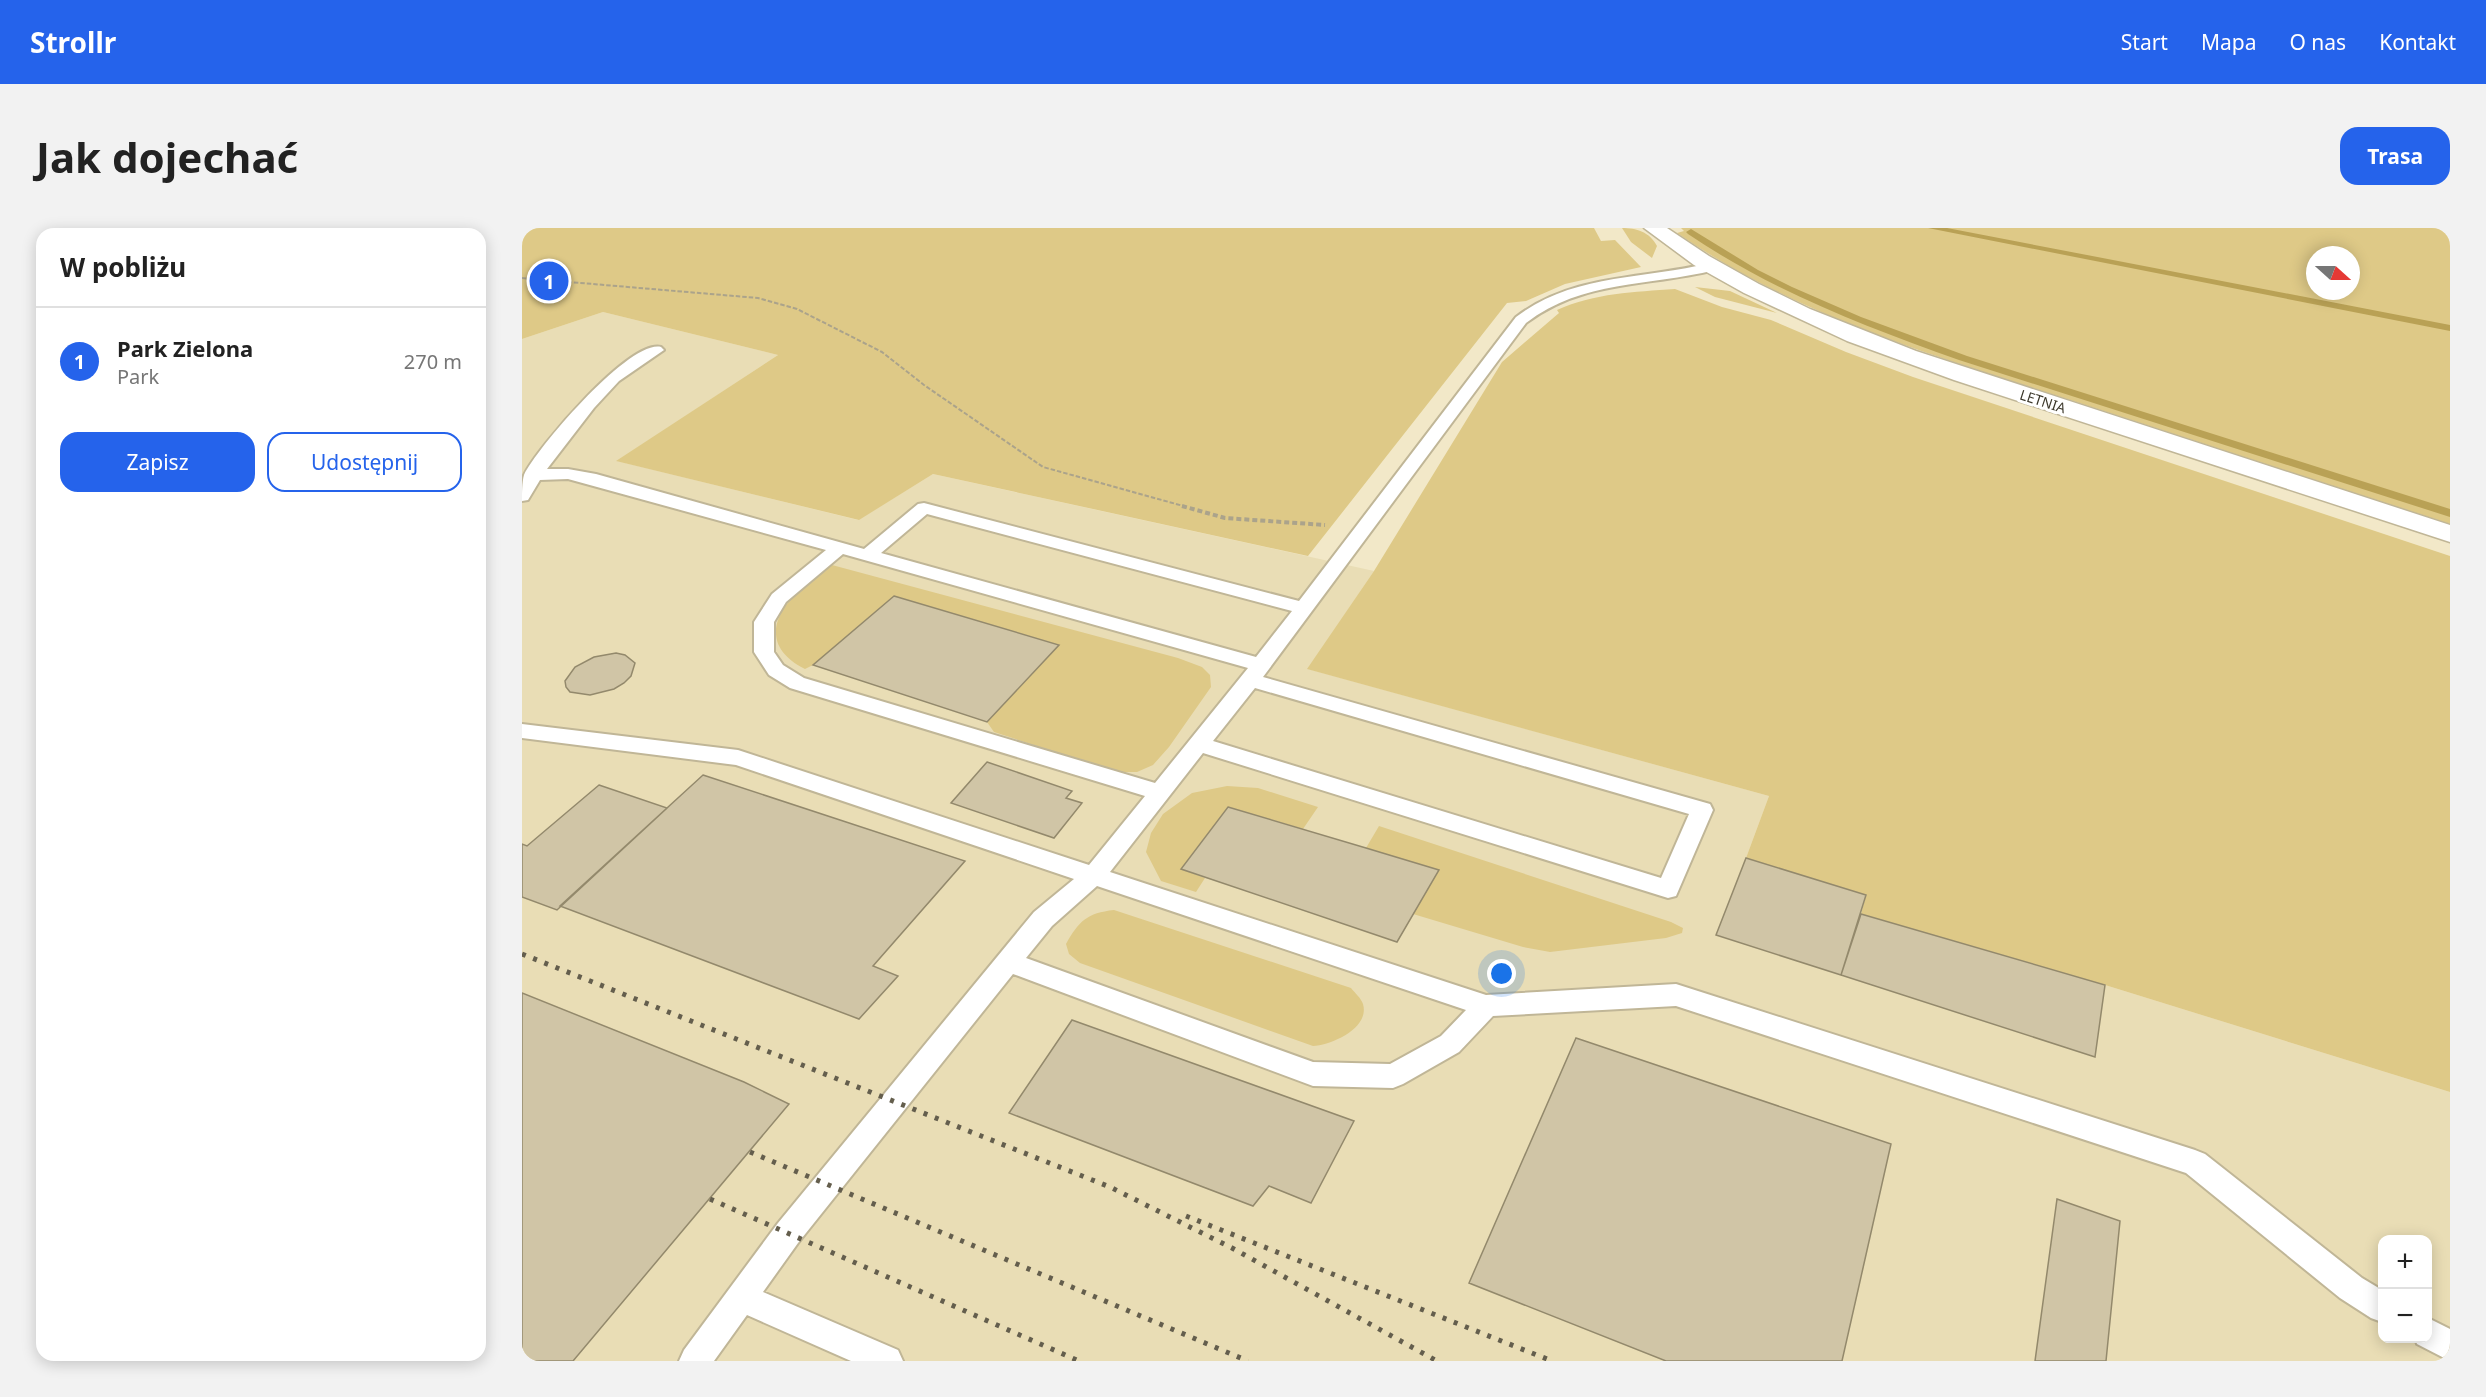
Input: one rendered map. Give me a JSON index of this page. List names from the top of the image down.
{
  "streets": {
    "street": ["LETNIA"]
  },
  "north": "right",
  "page": {
    "header": "Strollr",
    "nav": [
      "Start",
      "Mapa",
      "O nas",
      "Kontakt"
    ],
    "buttons": [
      "Trasa",
      ["Zapisz", "Udostępnij"]
    ],
    "title": "Jak dojechać",
    "heading": "W pobliżu",
    "pins": "1",
    "list": [
      {
        "mark": "1",
        "name": "Park Zielona",
        "note": "Park",
        "value": "270 m"
      }
    ],
    "map_buttons": ["+", "−"]
  }
}
